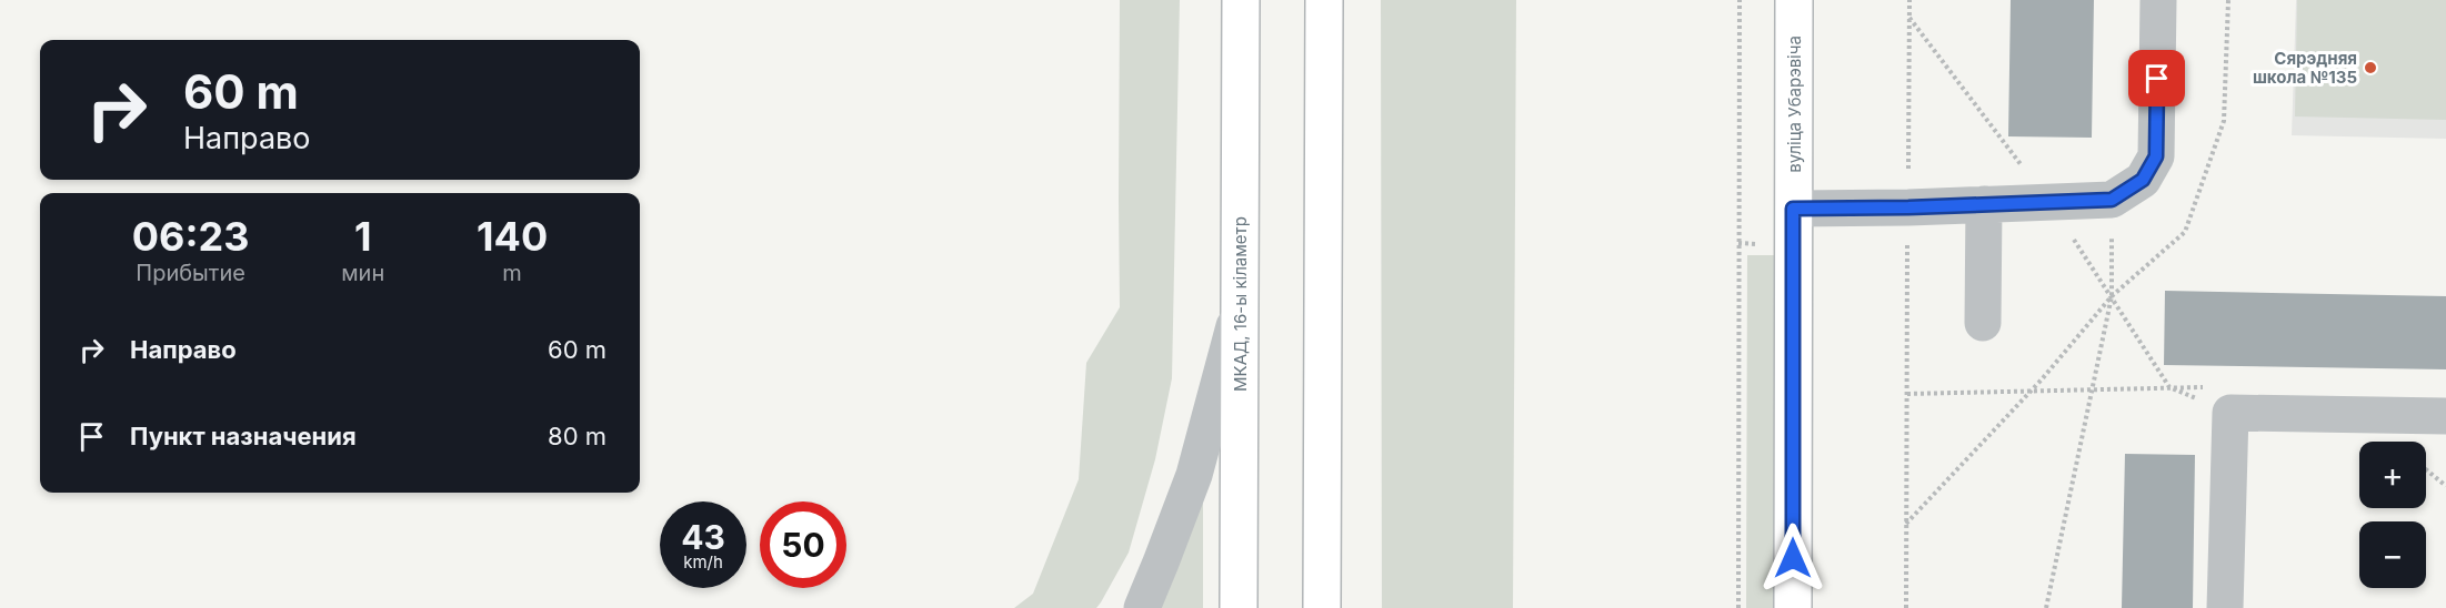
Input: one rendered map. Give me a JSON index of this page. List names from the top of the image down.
{
  "streets": {
    "main road": ["вуліца Убарэвіча", "МКАД, 16-ы кіламетр"]
  },
  "places": ["Сярэдняя школа №135"],
  "page": {
    "turn": ["60 m", "Направо"],
    "eta": [
      "06:23",
      "Прибытие",
      "1",
      "мин",
      "140",
      "m"
    ],
    "list": [
      {
        "name": "Направо",
        "value": "60 m"
      },
      {
        "name": "Пункт назначения",
        "value": "80 m"
      }
    ],
    "map_buttons": ["+", "−"],
    "speed": "43 km/h",
    "limit": "50"
  }
}
